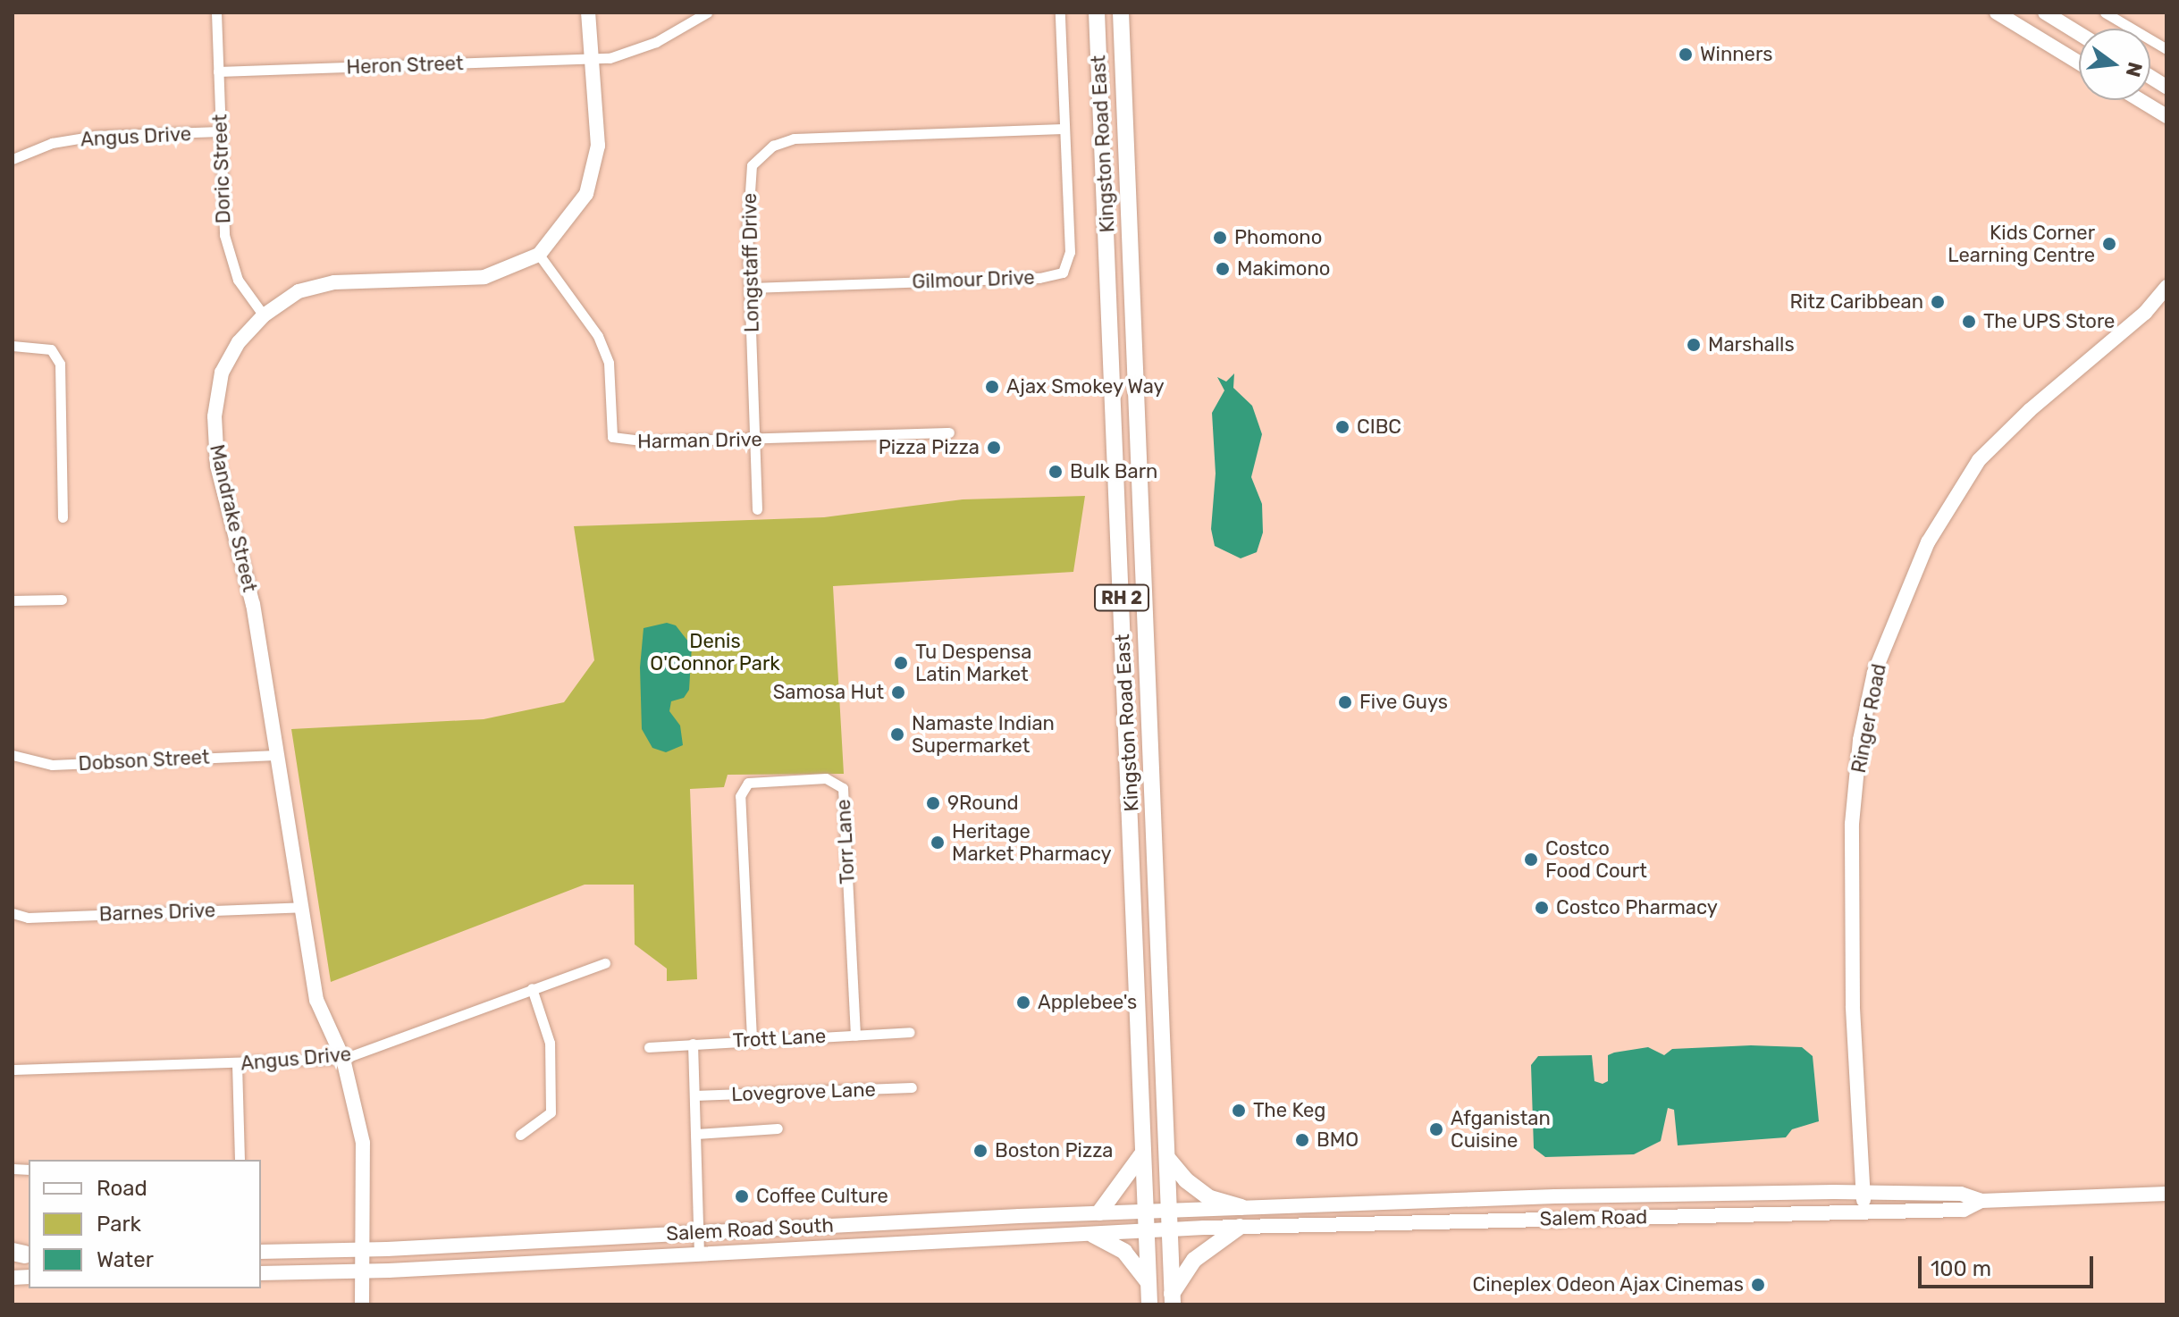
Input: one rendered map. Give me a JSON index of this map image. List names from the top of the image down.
{
  "streets": {
    "main road": [
      "Kingston Road East",
      "Mandrake Street",
      "RH 2",
      "Ringer Road",
      "Salem Road",
      "Salem Road South"
    ],
    "street": [
      "Heron Street",
      "Angus Drive",
      "Doric Street",
      "Longstaff Drive",
      "Gilmour Drive",
      "Harman Drive",
      "Dobson Street",
      "Torr Lane",
      "Barnes Drive",
      "Trott Lane",
      "Lovegrove Lane"
    ]
  },
  "crossings": [
    ["Heron Street", "Doric Street"],
    ["Heron Street", "Mandrake Street"],
    ["Angus Drive", "Doric Street"],
    ["Angus Drive", "Mandrake Street"],
    ["Kingston Road East", "Salem Road South"],
    ["Doric Street", "Mandrake Street"],
    ["Longstaff Drive", "Gilmour Drive"],
    ["Longstaff Drive", "Harman Drive"],
    ["Harman Drive", "Mandrake Street"],
    ["Mandrake Street", "Dobson Street"],
    ["Mandrake Street", "Barnes Drive"],
    ["Mandrake Street", "Salem Road South"],
    ["Ringer Road", "Salem Road"],
    ["Torr Lane", "Trott Lane"],
    ["Salem Road", "Salem Road South"]
  ],
  "parks": ["Denis O'Connor Park"],
  "places": [
    "Winners",
    "Phomono",
    "Kids Corner Learning Centre",
    "Makimono",
    "Ritz Caribbean",
    "The UPS Store",
    "Marshalls",
    "Ajax Smokey Way",
    "CIBC",
    "Pizza Pizza",
    "Bulk Barn",
    "Tu Despensa Latin Market",
    "Samosa Hut",
    "Five Guys",
    "Namaste Indian Supermarket",
    "9Round",
    "Heritage Market Pharmacy",
    "Costco Food Court",
    "Costco Pharmacy",
    "Applebee's",
    "The Keg",
    "Afganistan Cuisine",
    "BMO",
    "Boston Pizza",
    "Coffee Culture",
    "Cineplex Odeon Ajax Cinemas"
  ],
  "legend": ["Road", "Park", "Water"],
  "scale_bar": "100 m",
  "north": "right"
}
